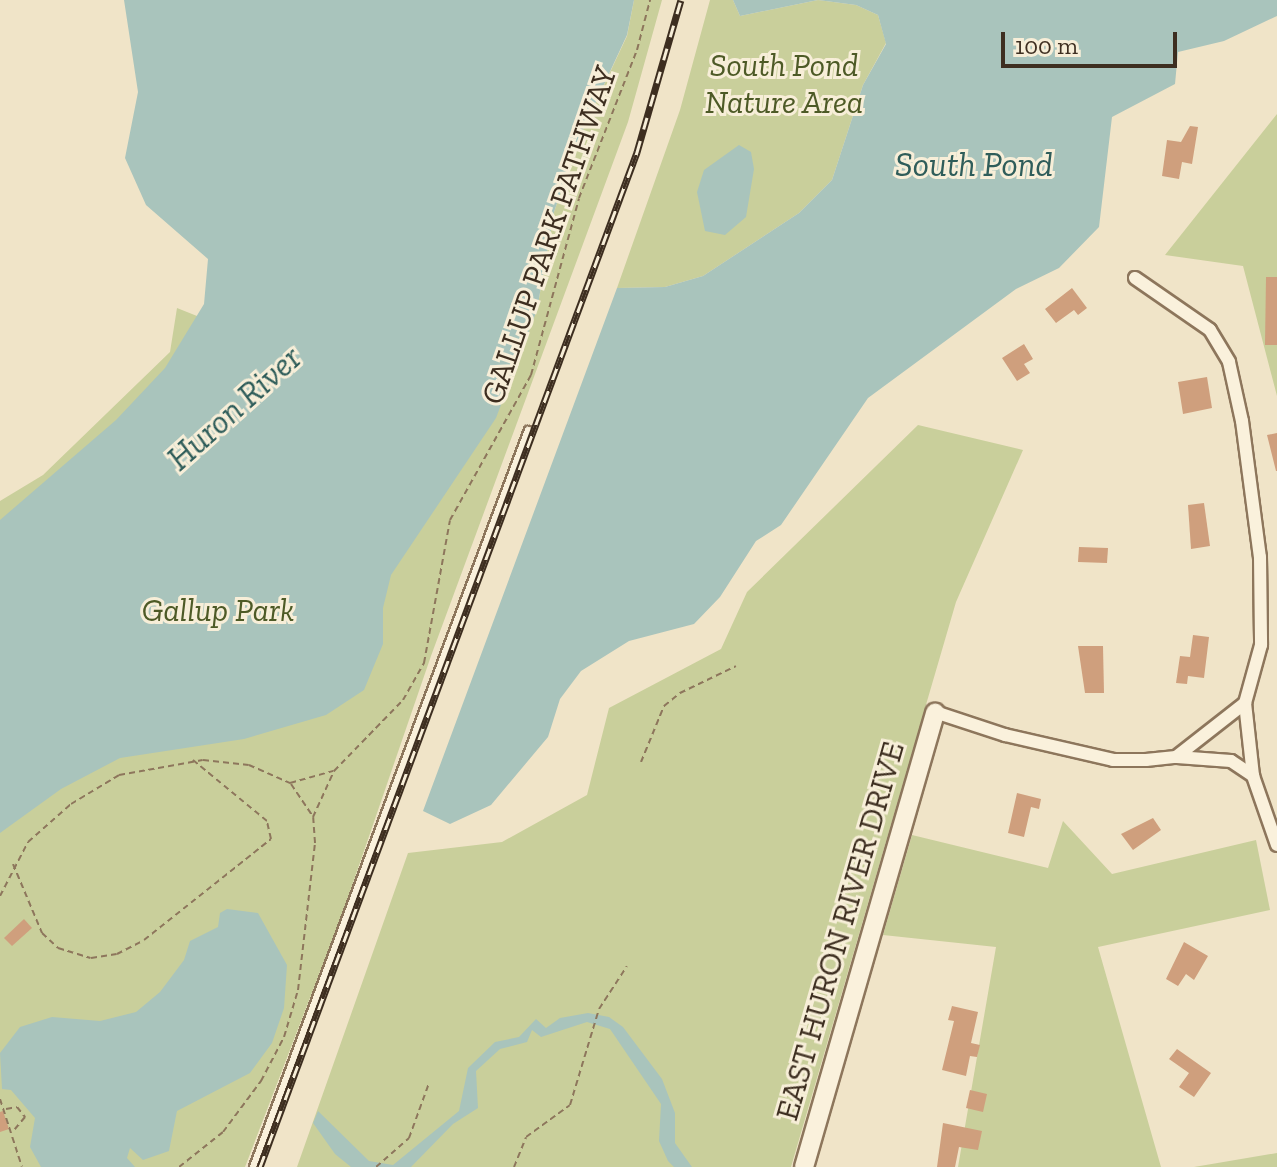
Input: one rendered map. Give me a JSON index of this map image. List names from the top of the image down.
{
  "streets": {
    "main road": ["EAST HURON RIVER DRIVE"],
    "path": ["GALLUP PARK PATHWAY"]
  },
  "water": ["South Pond", "Huron River"],
  "parks": ["South Pond Nature Area", "Gallup Park"],
  "scale_bar": "100 m"
}
